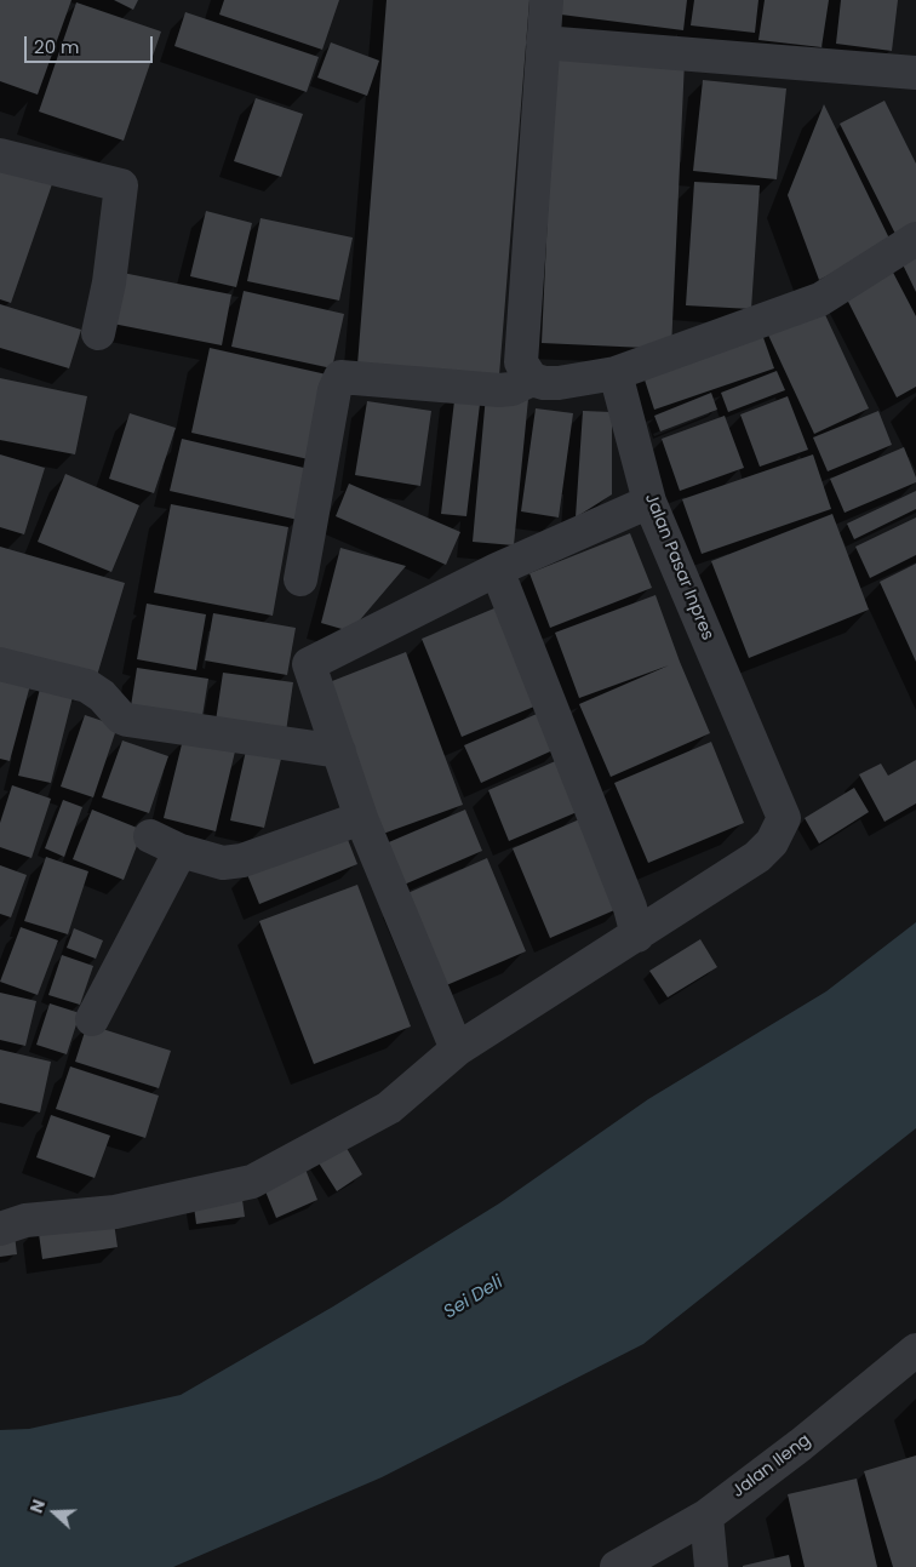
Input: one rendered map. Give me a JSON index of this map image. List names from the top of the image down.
{
  "streets": {
    "street": ["Jalan Pasar Inpres", "Jalan Ileng"]
  },
  "water": ["Sei Deli"],
  "scale_bar": "20 m",
  "north": "left"
}
